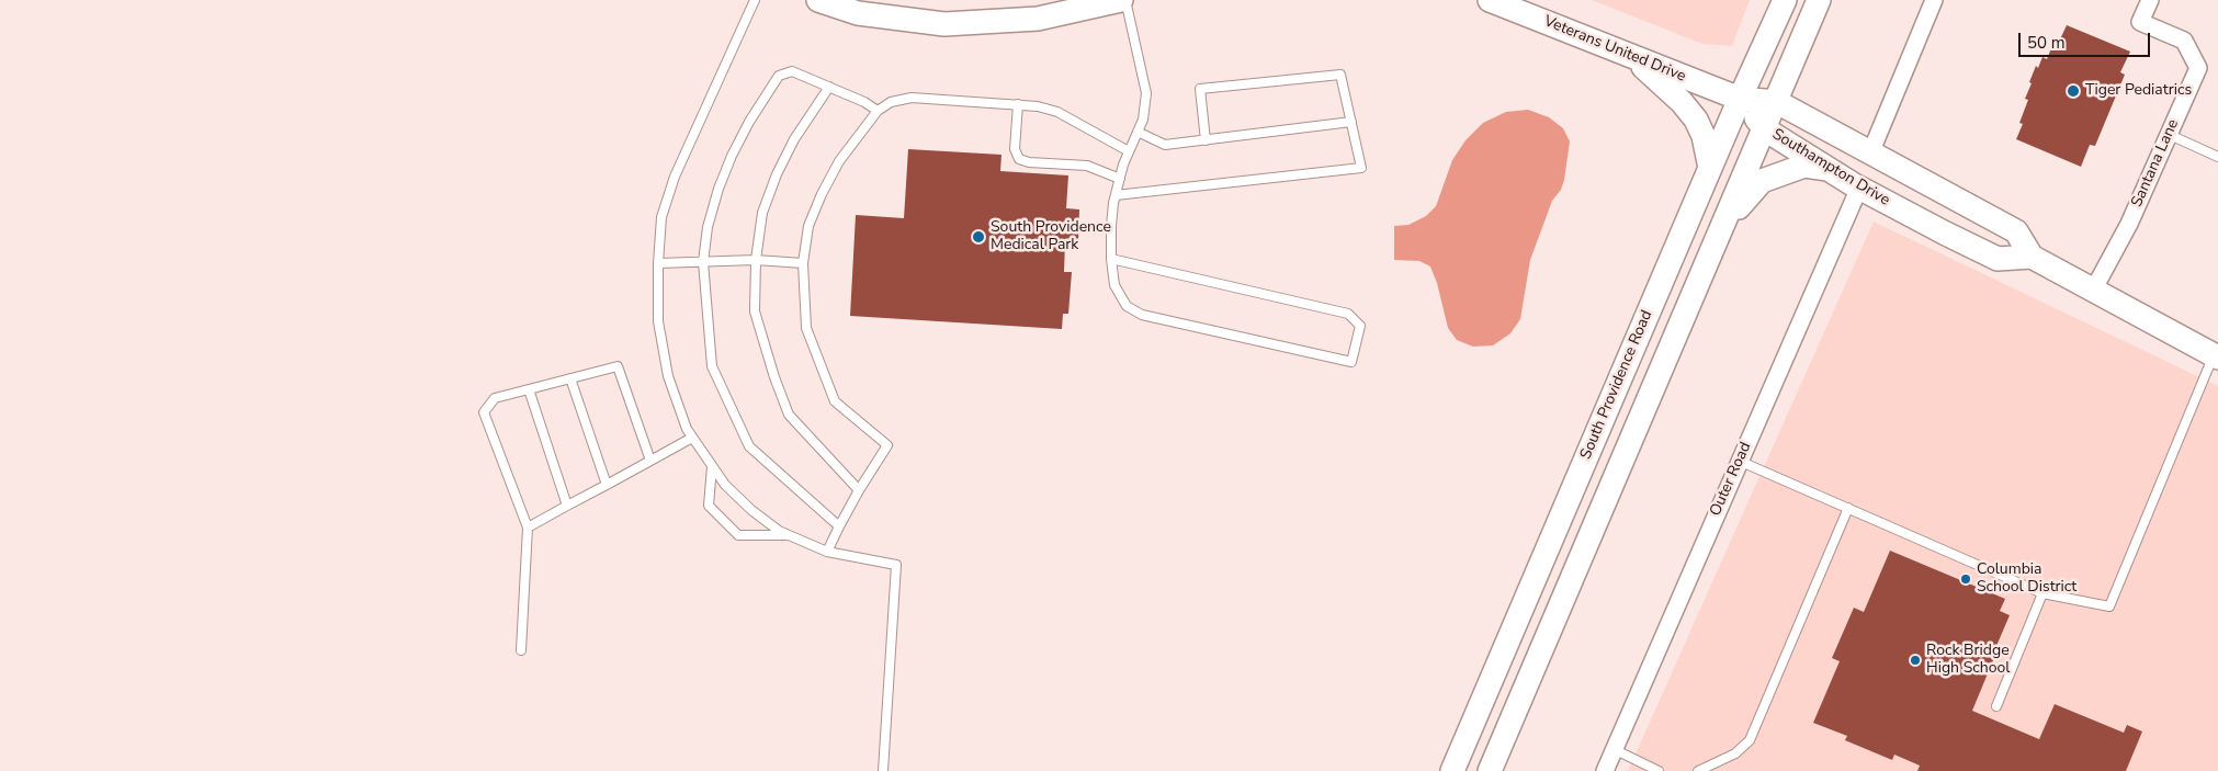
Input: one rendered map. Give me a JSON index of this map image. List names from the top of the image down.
{
  "streets": {
    "main road": ["Veterans United Drive", "Southampton Drive", "South Providence Road"],
    "street": ["Santana Lane", "Outer Road"]
  },
  "crossings": [
    ["Veterans United Drive", "Southampton Drive"],
    ["Veterans United Drive", "South Providence Road"],
    ["Santana Lane", "Southampton Drive"],
    ["Southampton Drive", "South Providence Road"],
    ["Southampton Drive", "Outer Road"]
  ],
  "places": [
    "Tiger Pediatrics",
    "South Providence Medical Park",
    "Columbia School District",
    "Rock Bridge High School"
  ],
  "scale_bar": "50 m"
}
